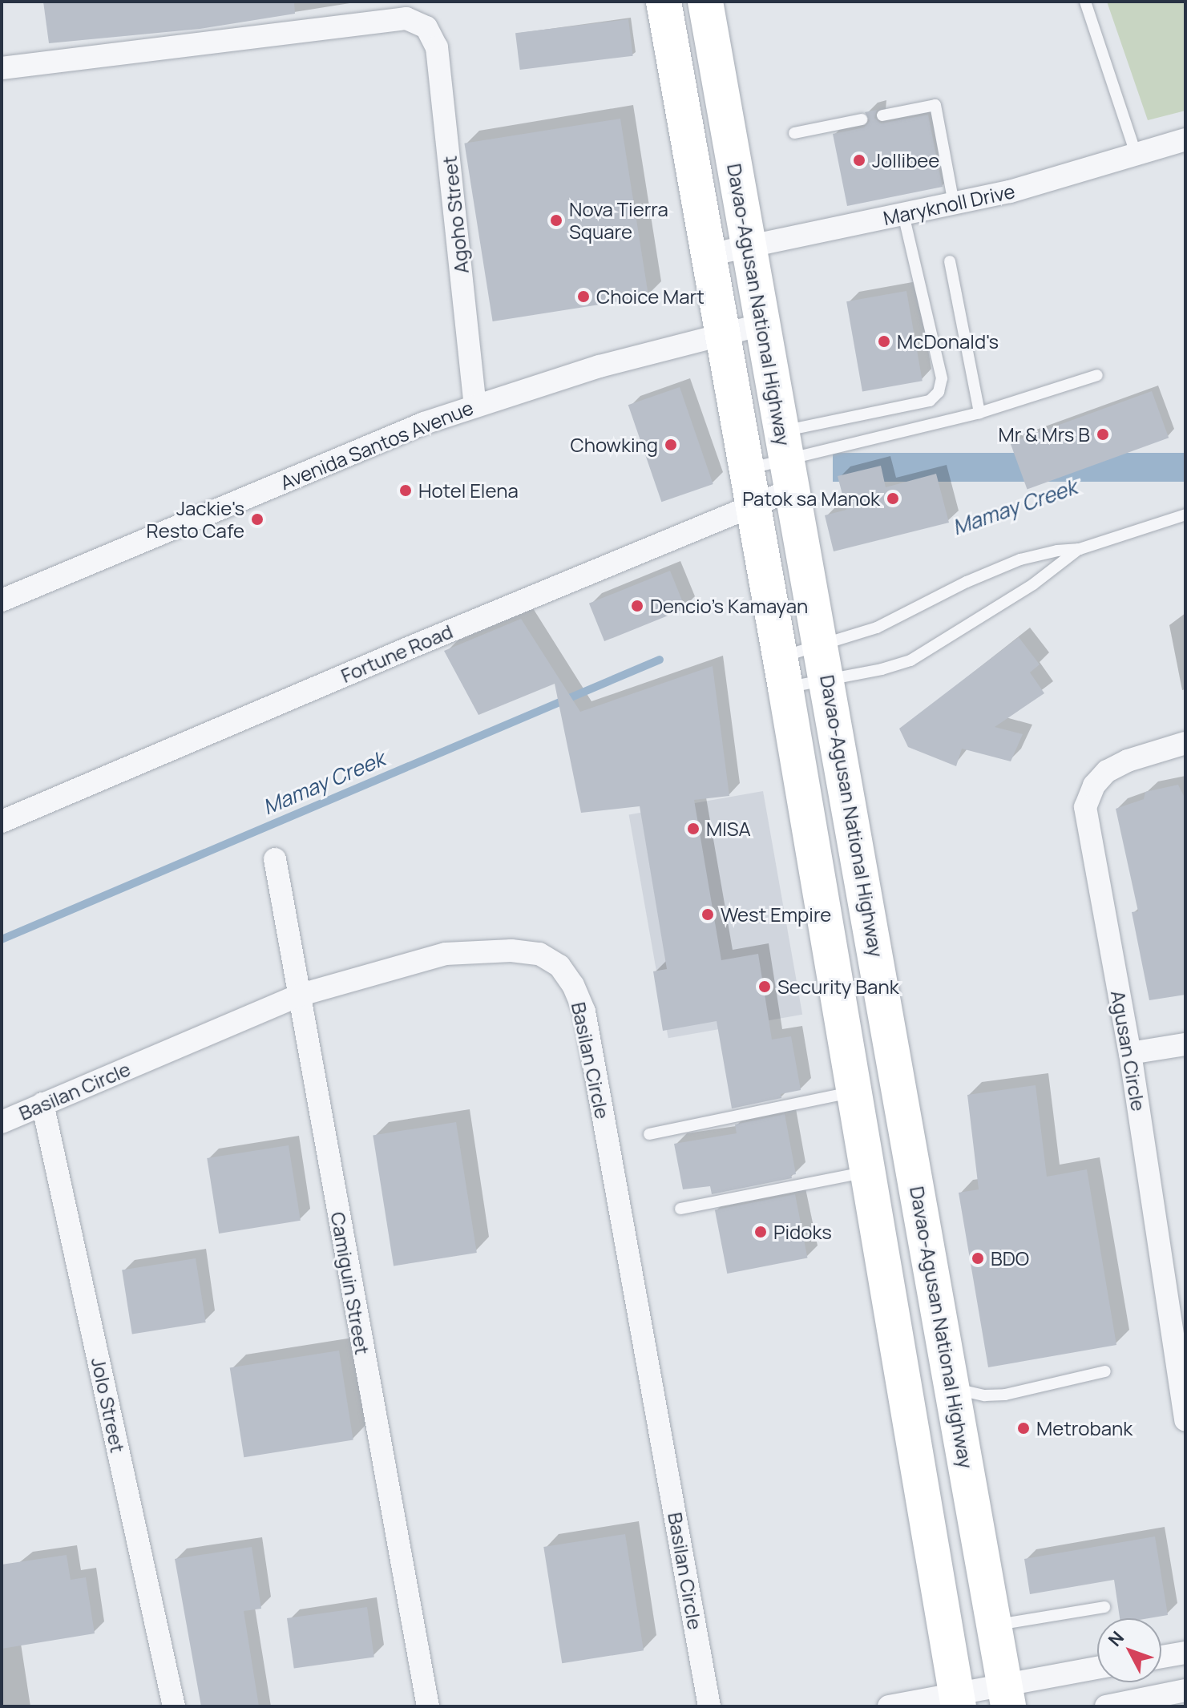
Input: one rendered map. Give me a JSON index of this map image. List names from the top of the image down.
{
  "streets": {
    "main road": ["Davao-Agusan National Highway"],
    "street": [
      "Maryknoll Drive",
      "Agoho Street",
      "Avenida Santos Avenue",
      "Fortune Road",
      "Agusan Circle",
      "Basilan Circle",
      "Camiguin Street",
      "Jolo Street"
    ]
  },
  "crossings": [
    ["Maryknoll Drive", "Davao-Agusan National Highway"],
    ["Agoho Street", "Avenida Santos Avenue"],
    ["Davao-Agusan National Highway", "Avenida Santos Avenue"],
    ["Davao-Agusan National Highway", "Fortune Road"],
    ["Basilan Circle", "Camiguin Street"],
    ["Basilan Circle", "Jolo Street"]
  ],
  "water": ["Mamay Creek"],
  "places": [
    "Jollibee",
    "Nova Tierra Square",
    "Choice Mart",
    "McDonald's",
    "Mr & Mrs B",
    "Chowking",
    "Hotel Elena",
    "Patok sa Manok",
    "Jackie's Resto Cafe",
    "Dencio's Kamayan",
    "MISA",
    "West Empire",
    "Security Bank",
    "Pidoks",
    "BDO",
    "Metrobank"
  ],
  "north": "top left"
}
